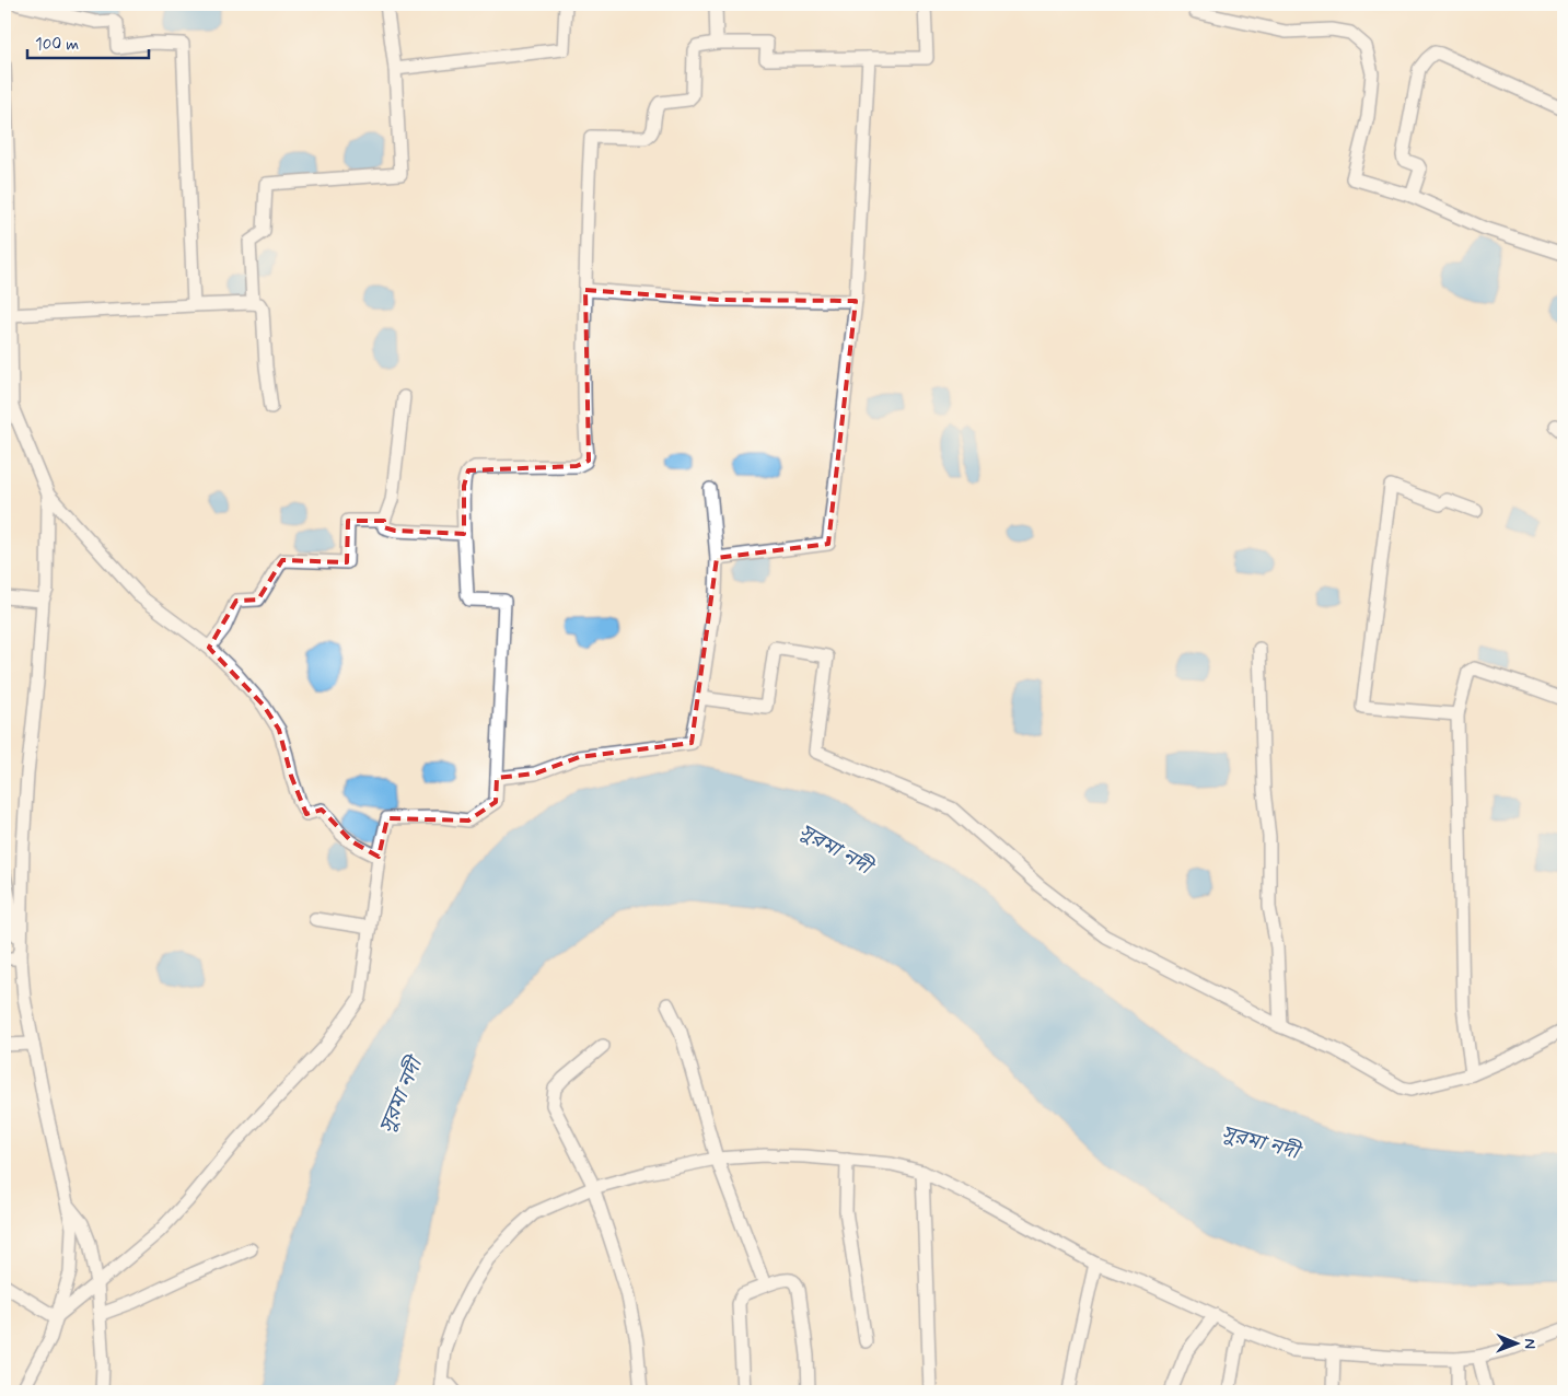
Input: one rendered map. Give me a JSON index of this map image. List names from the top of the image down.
{
  "water": ["সুরমা নদী"],
  "scale_bar": "100 m",
  "north": "right"
}
